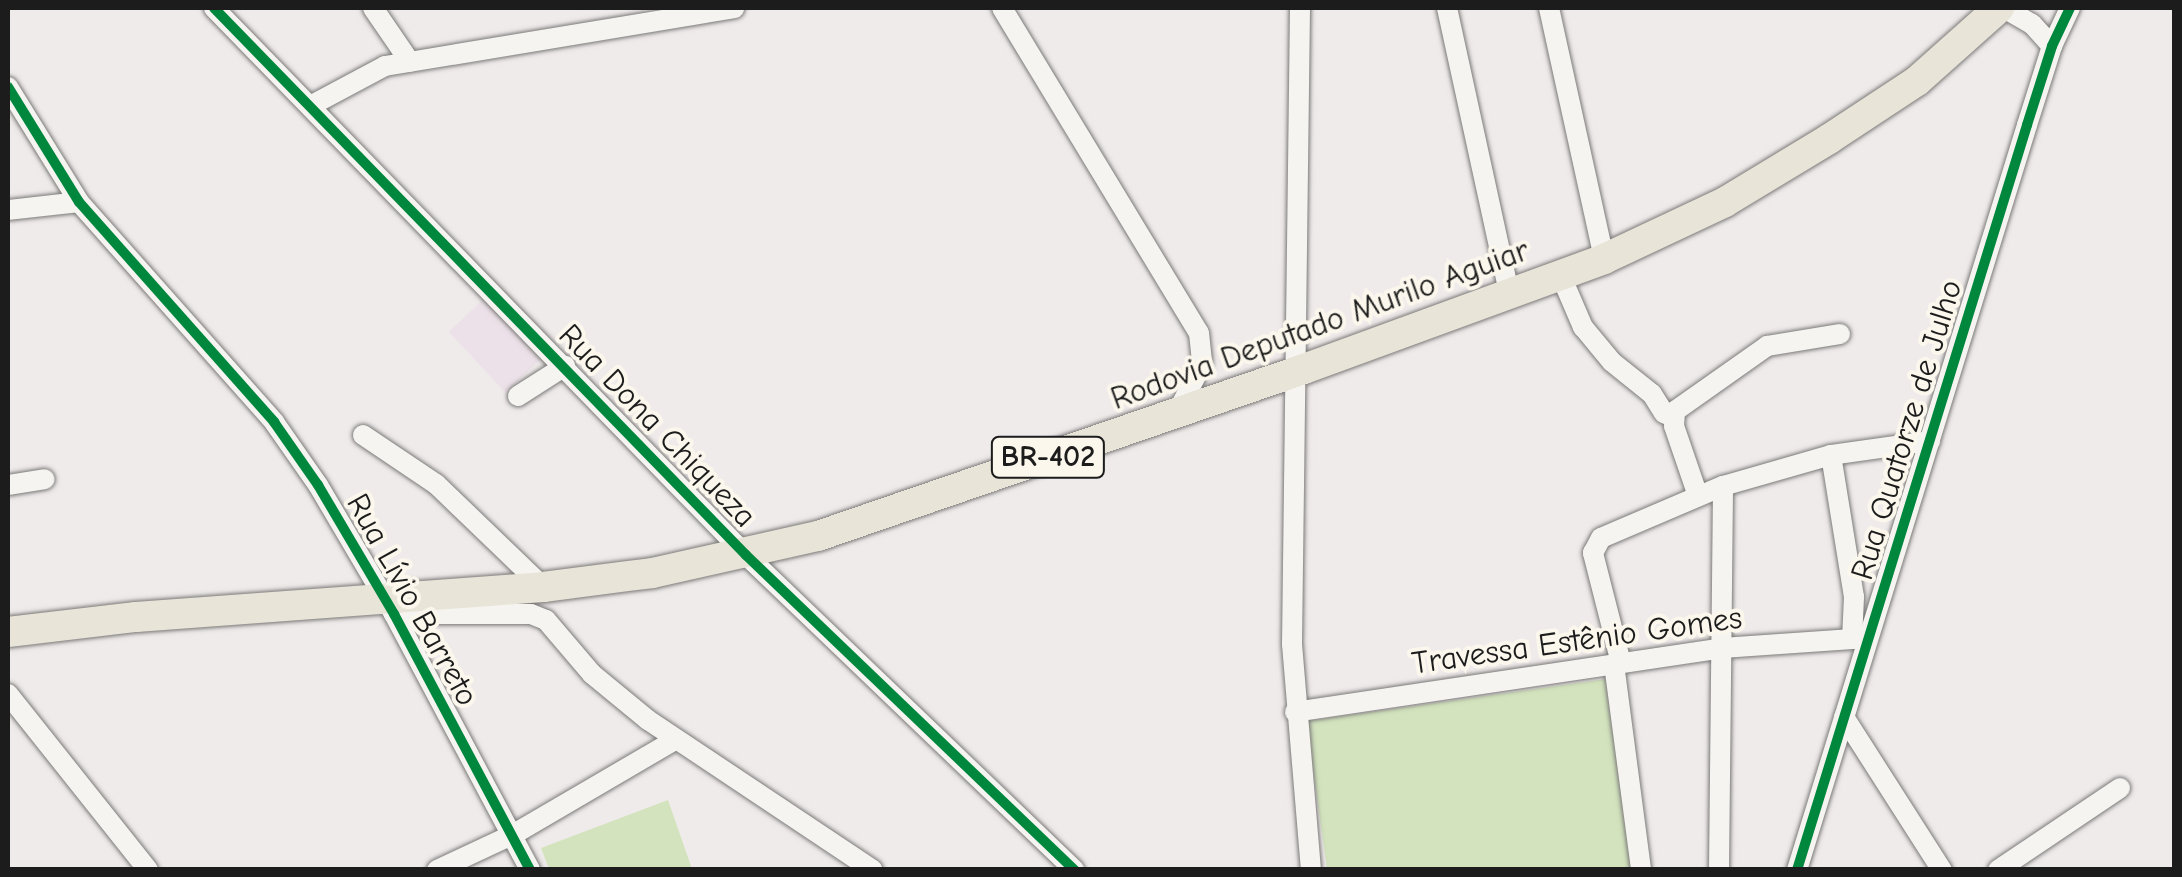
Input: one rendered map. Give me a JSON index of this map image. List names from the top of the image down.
{
  "streets": {
    "highway": ["Rodovia Deputado Murilo Aguiar", "BR-402"],
    "street": [
      "Rua Dona Chiqueza",
      "Rua Quatorze de Julho",
      "Rua Lívio Barreto",
      "Travessa Estênio Gomes"
    ]
  },
  "crossings": [
    ["Rodovia Deputado Murilo Aguiar", "Rua Dona Chiqueza"],
    ["Rodovia Deputado Murilo Aguiar", "Rua Lívio Barreto"],
    ["Rua Quatorze de Julho", "Travessa Estênio Gomes"]
  ]
}
